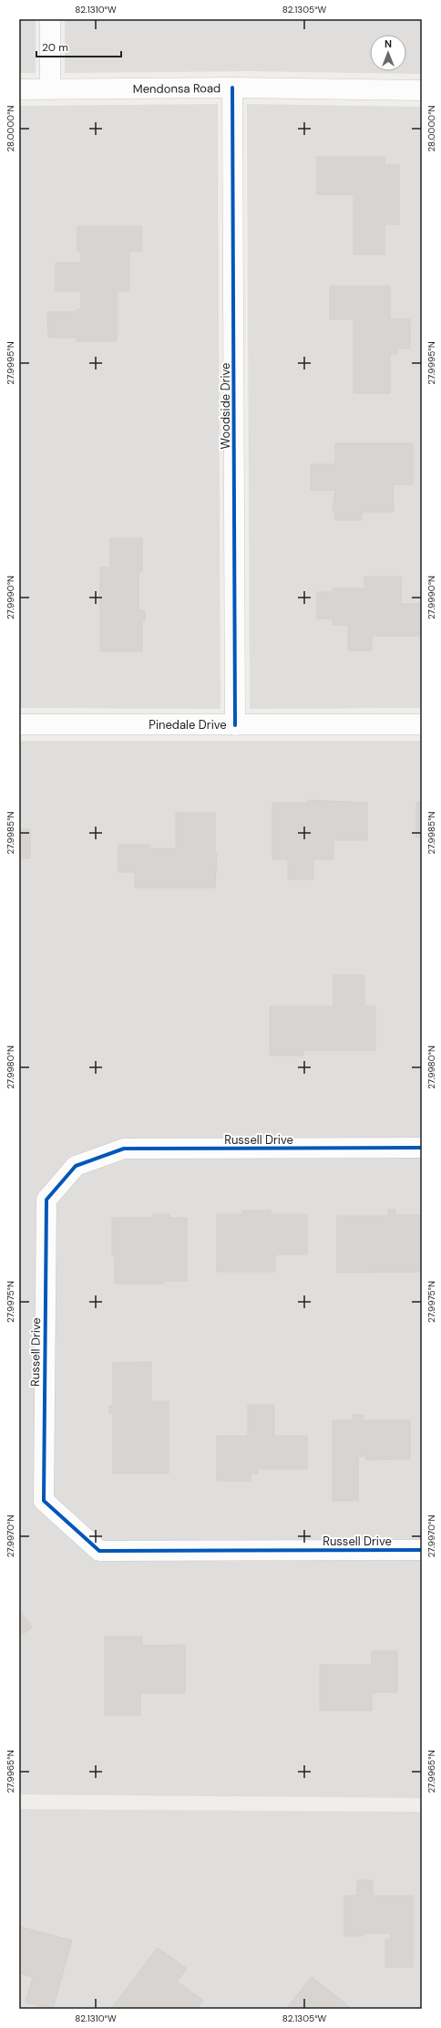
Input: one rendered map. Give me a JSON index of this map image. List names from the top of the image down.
{
  "streets": {
    "street": [
      "Mendonsa Road",
      "Woodside Drive",
      "Pinedale Drive",
      "Russell Drive"
    ]
  },
  "crossings": [
    ["Mendonsa Road", "Woodside Drive"],
    ["Woodside Drive", "Pinedale Drive"]
  ],
  "scale_bar": "20 m",
  "north": "top",
  "coordinates": [
    "82.1310°W",
    "82.1305°W",
    "28.0000°N",
    "27.9995°N",
    "27.9990°N",
    "27.9985°N",
    "27.9980°N",
    "27.9975°N",
    "27.9970°N",
    "27.9965°N"
  ]
}
